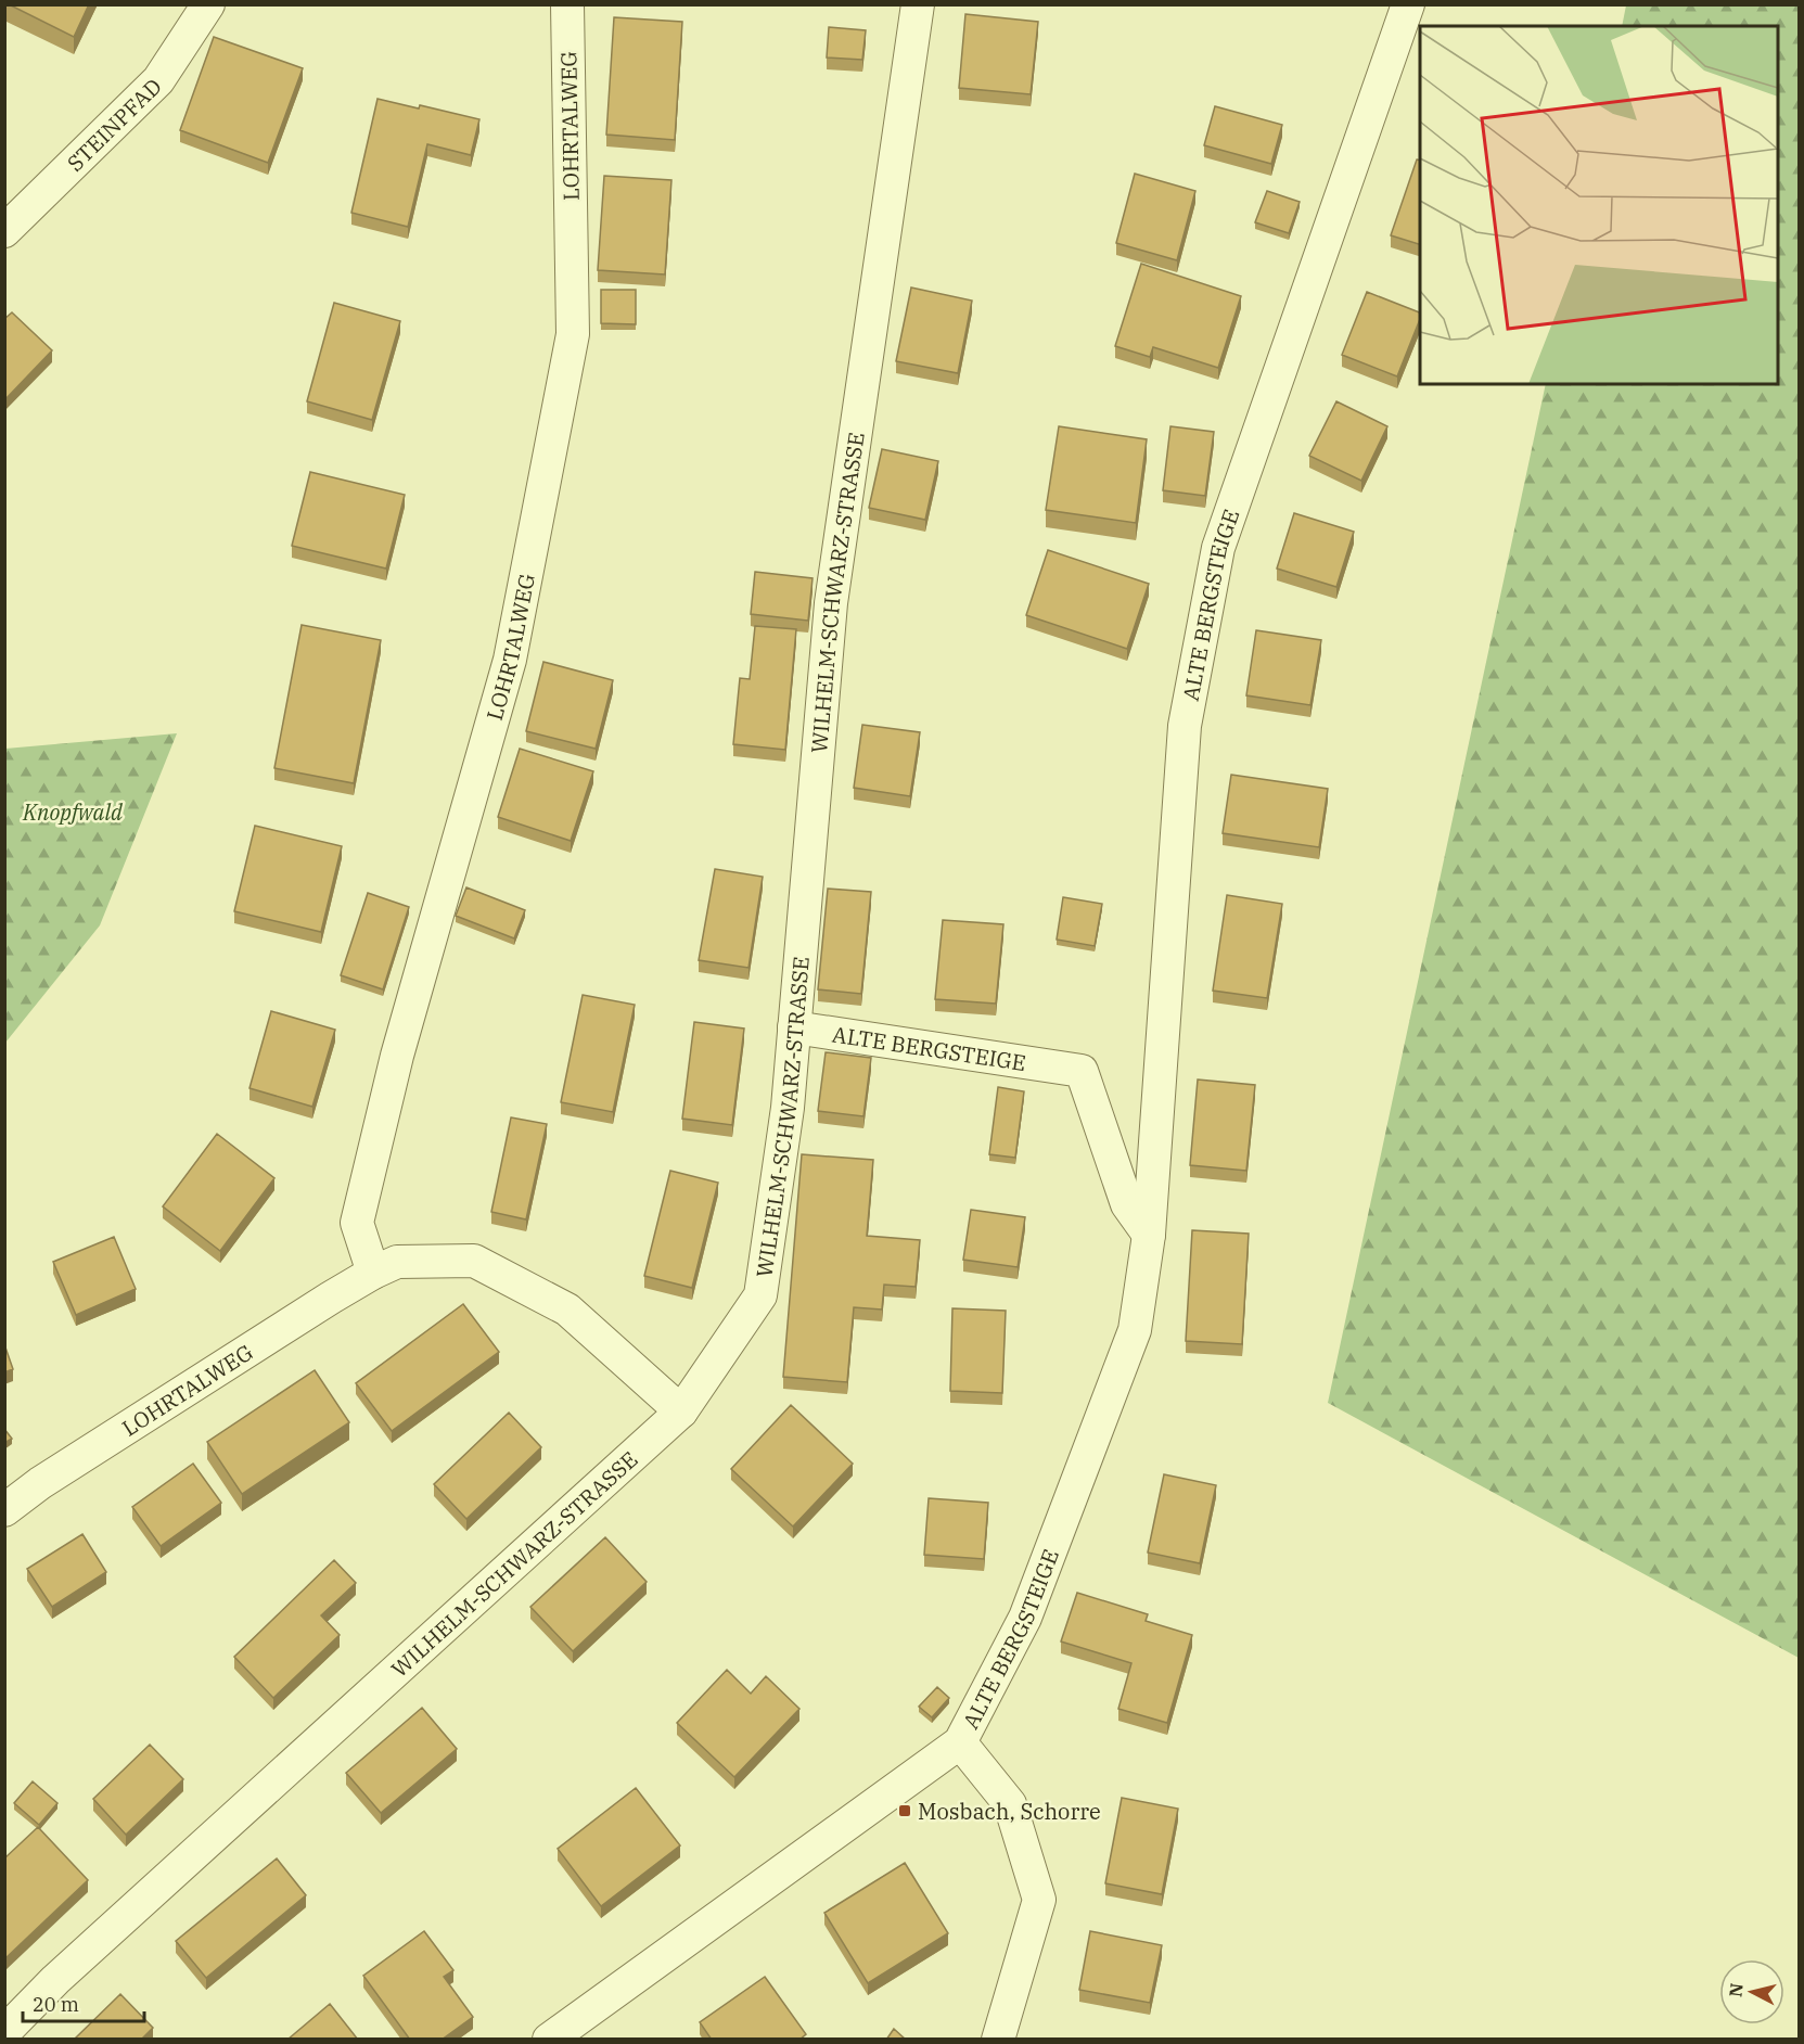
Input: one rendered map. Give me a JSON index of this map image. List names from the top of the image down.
{
  "streets": {
    "street": [
      "STEINPFAD",
      "LOHRTALWEG",
      "WILHELM-SCHWARZ-STRASSE",
      "ALTE BERGSTEIGE"
    ]
  },
  "crossings": [
    ["LOHRTALWEG", "WILHELM-SCHWARZ-STRASSE"],
    ["WILHELM-SCHWARZ-STRASSE", "ALTE BERGSTEIGE"]
  ],
  "parks": ["Knopfwald"],
  "places": {
    "transit": ["Mosbach, Schorre"]
  },
  "scale_bar": "20 m",
  "north": "left"
}
